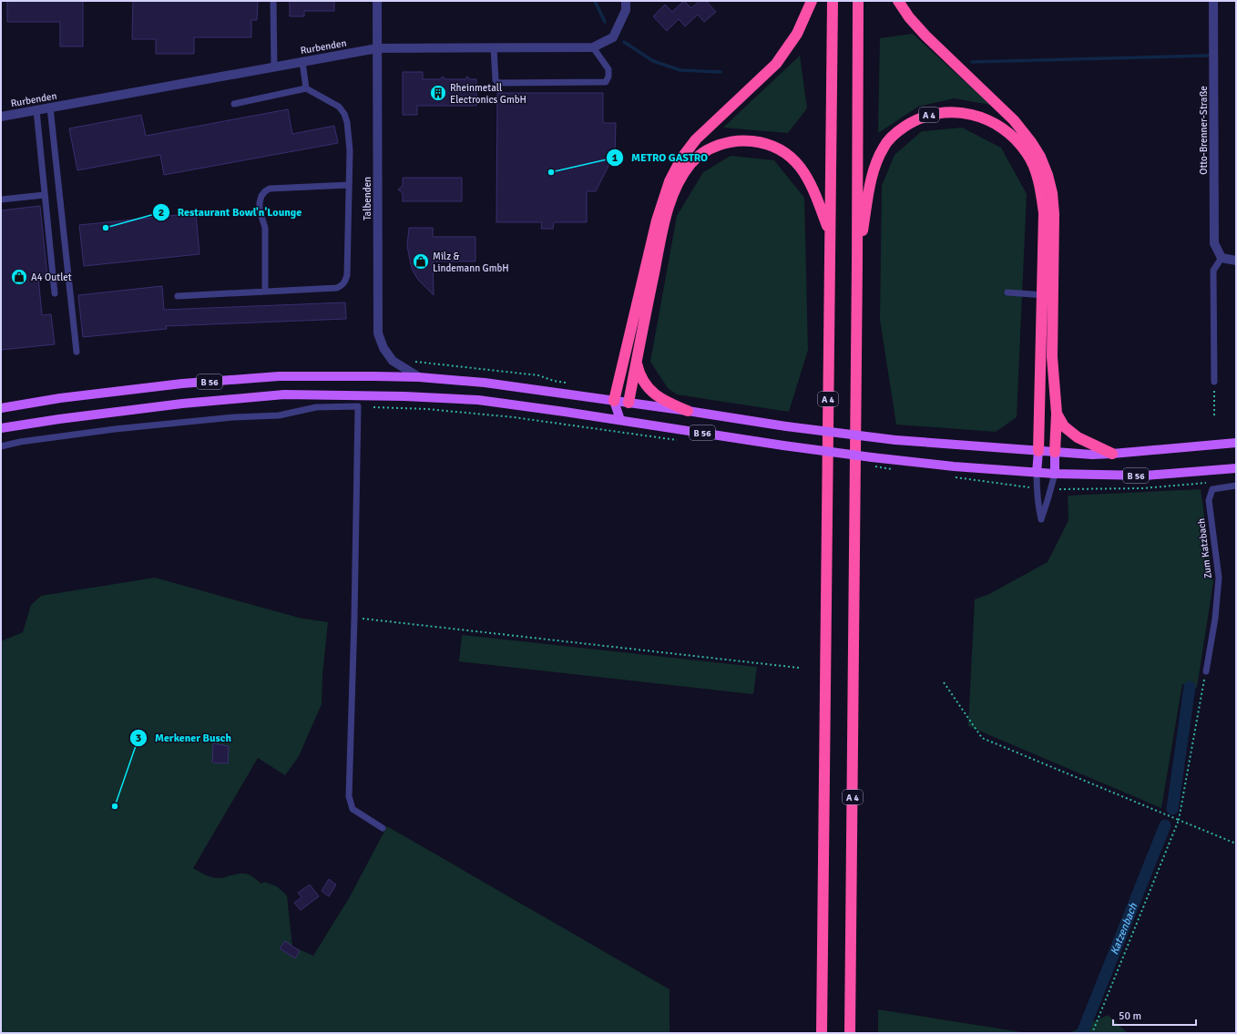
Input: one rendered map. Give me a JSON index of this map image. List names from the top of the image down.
{
  "streets": {
    "highway": ["A 4"],
    "main road": ["B 56"],
    "street": ["Rurbenden", "Otto-Brenner-Straße", "Talbenden"],
    "lane": ["Zum Katzbach"]
  },
  "crossings": [
    ["Rurbenden", "Talbenden"],
    ["Talbenden", "B 56"]
  ],
  "water": ["Katzenbach"],
  "places": {
    "building": ["Rheinmetall Electronics GmbH"],
    "other": ["METRO GASTRO", "Restaurant Bowl'n'Lounge", "Merkener Busch"],
    "shop": ["Milz & Lindemann GmbH", "A4 Outlet"]
  },
  "scale_bar": "50 m"
}
